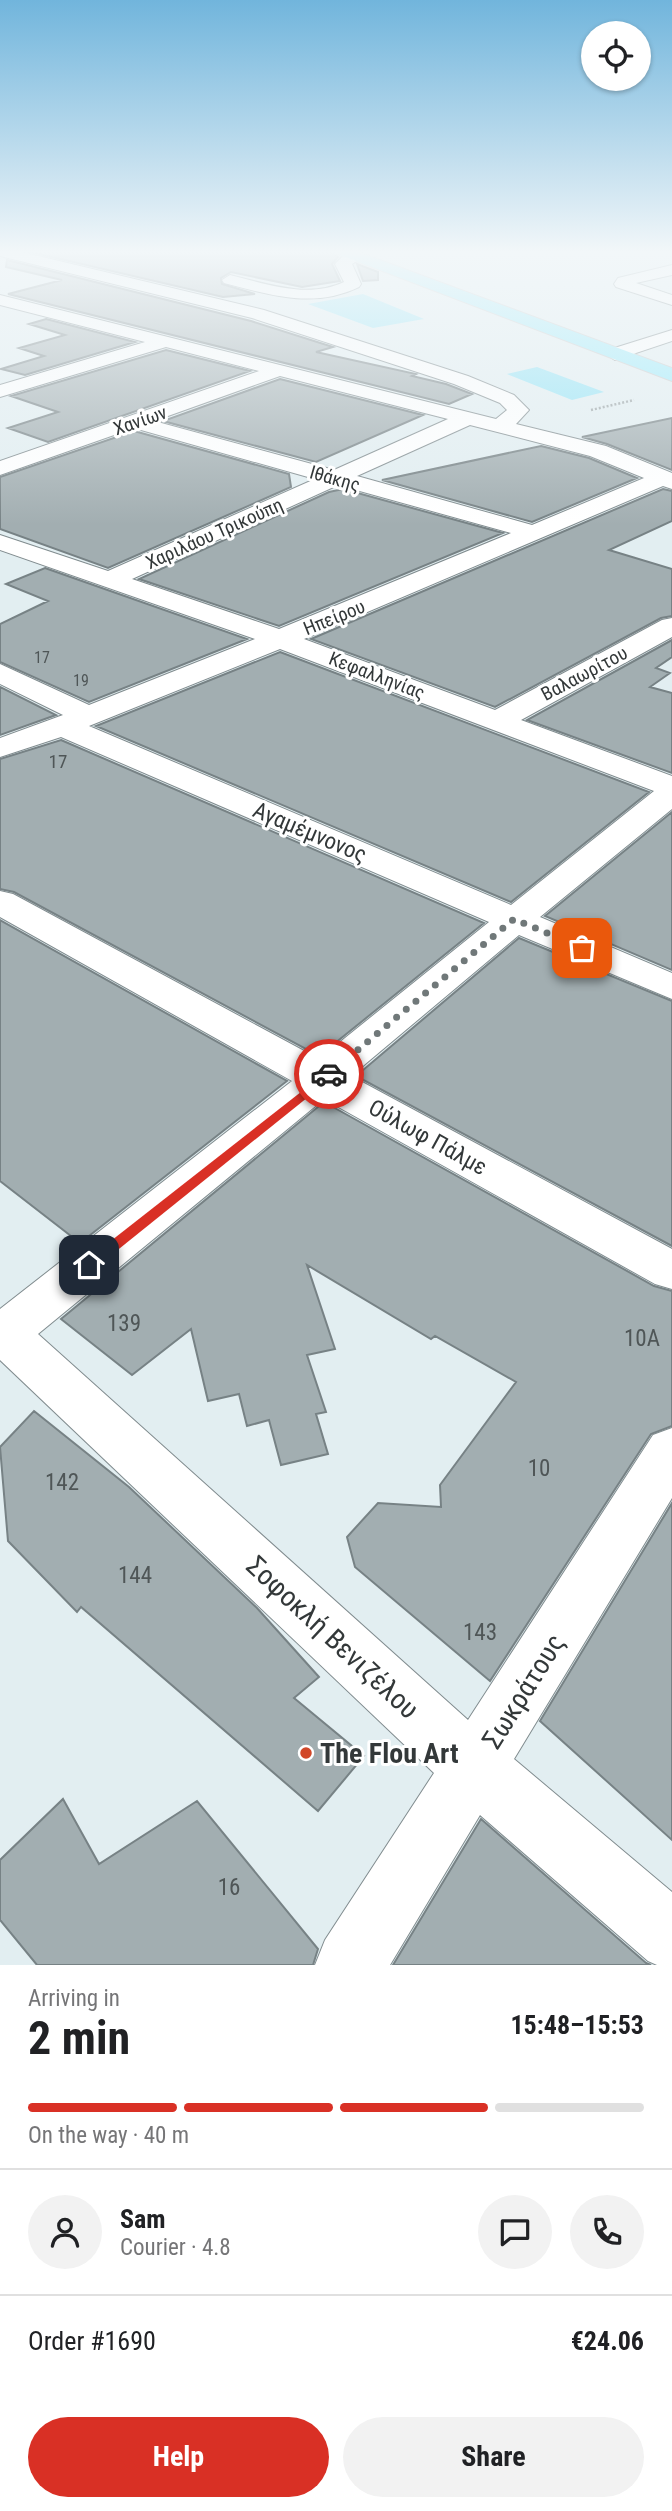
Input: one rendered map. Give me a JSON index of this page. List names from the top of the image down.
{
  "streets": {
    "street": [
      "Χανίων",
      "Ιθάκης",
      "Χαριλάου Τρικούπη",
      "Ηπείρου",
      "Βαλαωρίτου",
      "Κεφαλληνίας",
      "Αγαμέμνονος",
      "Ούλωφ Πάλμε",
      "Σοφοκλή Βενιζέλου",
      "Σωκράτους"
    ]
  },
  "crossings": [
    ["Χανίων", "Ιθάκης"],
    ["Ιθάκης", "Χαριλάου Τρικούπη"],
    ["Ιθάκης", "Ηπείρου"],
    ["Χαριλάου Τρικούπη", "Κεφαλληνίας"],
    ["Ηπείρου", "Κεφαλληνίας"],
    ["Ηπείρου", "Αγαμέμνονος"],
    ["Βαλαωρίτου", "Κεφαλληνίας"],
    ["Σοφοκλή Βενιζέλου", "Σωκράτους"]
  ],
  "places": ["The Flou Art"],
  "house_numbers": [
    "17",
    "19",
    "17",
    "139",
    "10Α",
    "10",
    "142",
    "144",
    "143",
    "16"
  ],
  "page": {
    "heading": ["2 min", "Arriving in", "15:48–15:53"],
    "panel": [
      "Sam",
      "Courier · 4.8",
      "Order #1690",
      "€24.06"
    ],
    "bar": "On the way · 40 m",
    "buttons": ["Help", "Share"]
  }
}
